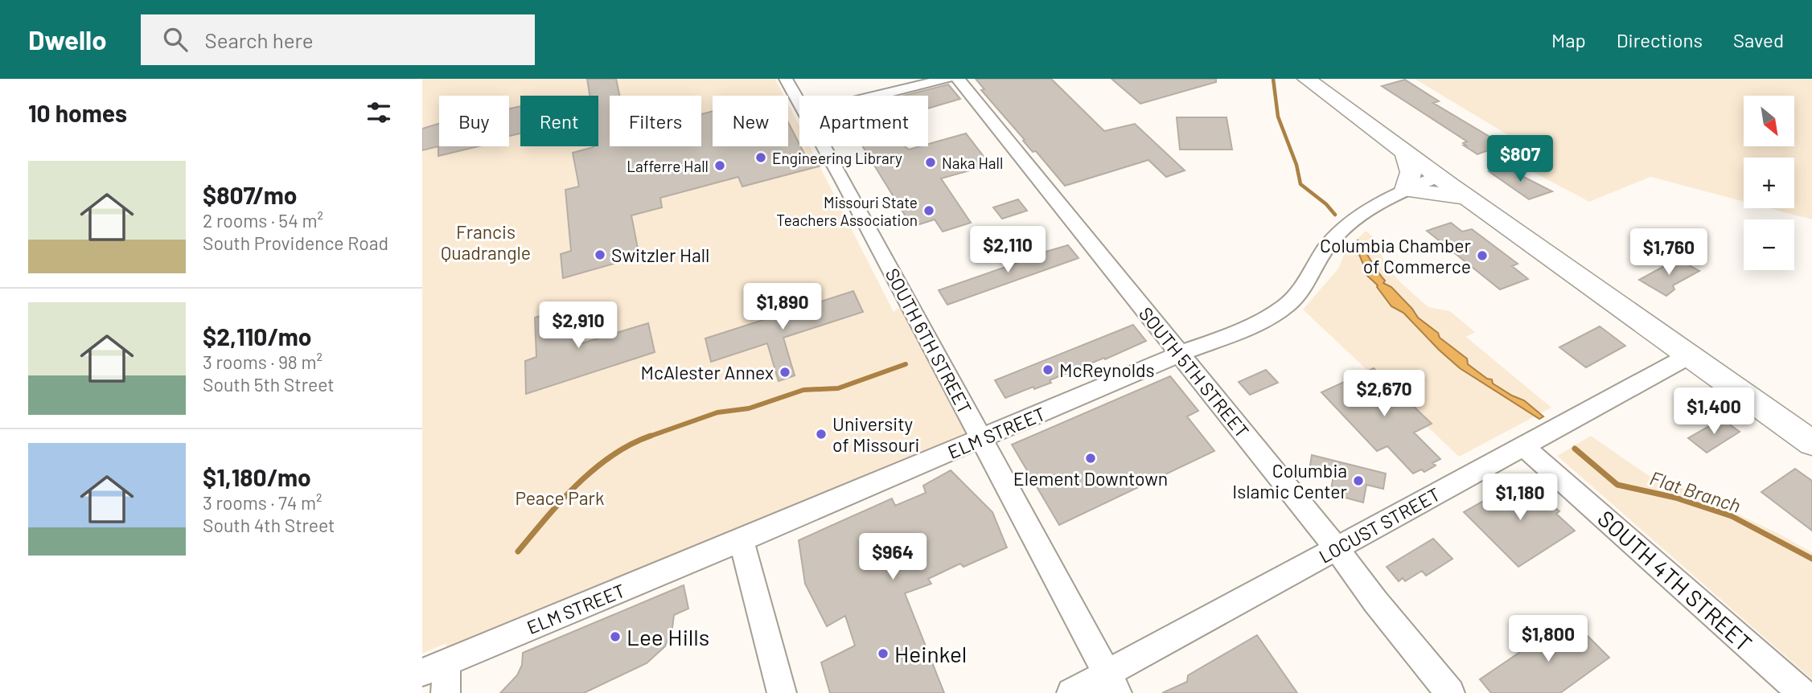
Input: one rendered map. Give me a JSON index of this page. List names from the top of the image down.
{
  "streets": {
    "street": [
      "SOUTH 6TH STREET",
      "SOUTH 5TH STREET",
      "ELM STREET",
      "LOCUST STREET",
      "SOUTH 4TH STREET"
    ]
  },
  "crossings": [
    ["SOUTH 6TH STREET", "ELM STREET"],
    ["SOUTH 6TH STREET", "LOCUST STREET"],
    ["SOUTH 5TH STREET", "ELM STREET"],
    ["SOUTH 5TH STREET", "LOCUST STREET"],
    ["LOCUST STREET", "SOUTH 4TH STREET"]
  ],
  "water": ["Flat Branch"],
  "parks": ["Francis Quadrangle", "Peace Park"],
  "places": [
    "Engineering Library",
    "Naka Hall",
    "Lafferre Hall",
    "Missouri State Teachers Association",
    "Switzler Hall",
    "Columbia Chamber of Commerce",
    "McReynolds",
    "McAlester Annex",
    "University of Missouri",
    "Element Downtown",
    "Columbia Islamic Center",
    "Lee Hills",
    "Heinkel"
  ],
  "north": "bottom right",
  "page": {
    "header": "Dwello",
    "search": "Search here",
    "nav": ["Map", "Directions", "Saved"],
    "heading": "10 homes",
    "map_buttons": ["+", "−"],
    "chip": [
      "Buy",
      "Rent",
      "Filters",
      "New",
      "Apartment"
    ],
    "price": [
      "$807",
      "$2,110",
      "$1,760",
      "$1,890",
      "$2,910",
      "$2,670",
      "$1,400",
      "$1,180",
      "$964",
      "$1,800"
    ],
    "list": [
      {
        "name": "$807/mo",
        "note": "2 rooms · 54 m² · South Providence Road"
      },
      {
        "name": "$2,110/mo",
        "note": "3 rooms · 98 m² · South 5th Street"
      },
      {
        "name": "$1,180/mo",
        "note": "3 rooms · 74 m² · South 4th Street"
      }
    ]
  }
}
